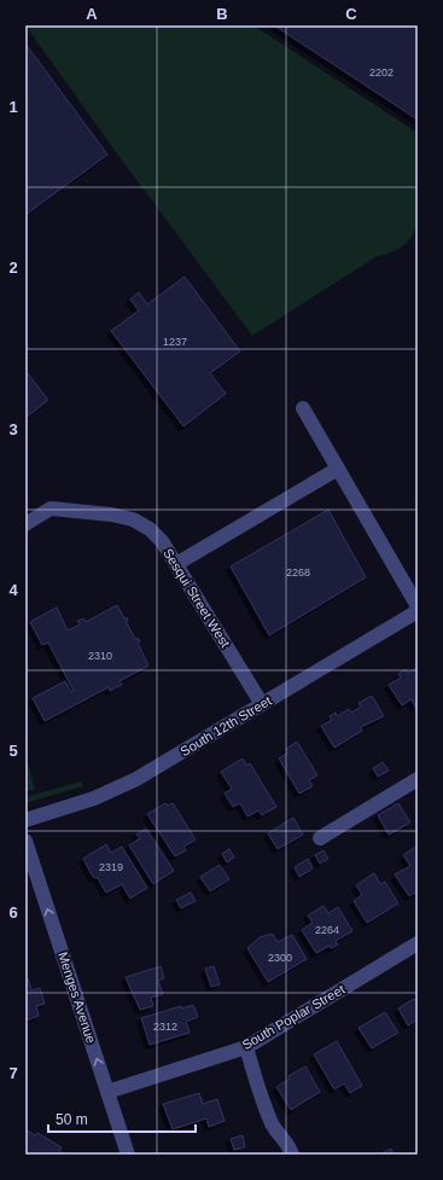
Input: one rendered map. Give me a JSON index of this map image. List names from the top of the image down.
{
  "streets": {
    "street": [
      "Sesqui Street West",
      "South 12th Street",
      "Menges Avenue",
      "South Poplar Street"
    ]
  },
  "crossings": [
    ["Sesqui Street West", "South 12th Street"],
    ["Menges Avenue", "South Poplar Street"]
  ],
  "one_way": ["Menges Avenue"],
  "house_numbers": [
    "2202",
    "1237",
    "2268",
    "2310",
    "2319",
    "2264",
    "2300",
    "2312"
  ],
  "scale_bar": "50 m",
  "grid": {
    "columns": ["A", "B", "C"],
    "rows": [
      "1",
      "2",
      "3",
      "4",
      "5",
      "6",
      "7"
    ]
  }
}
